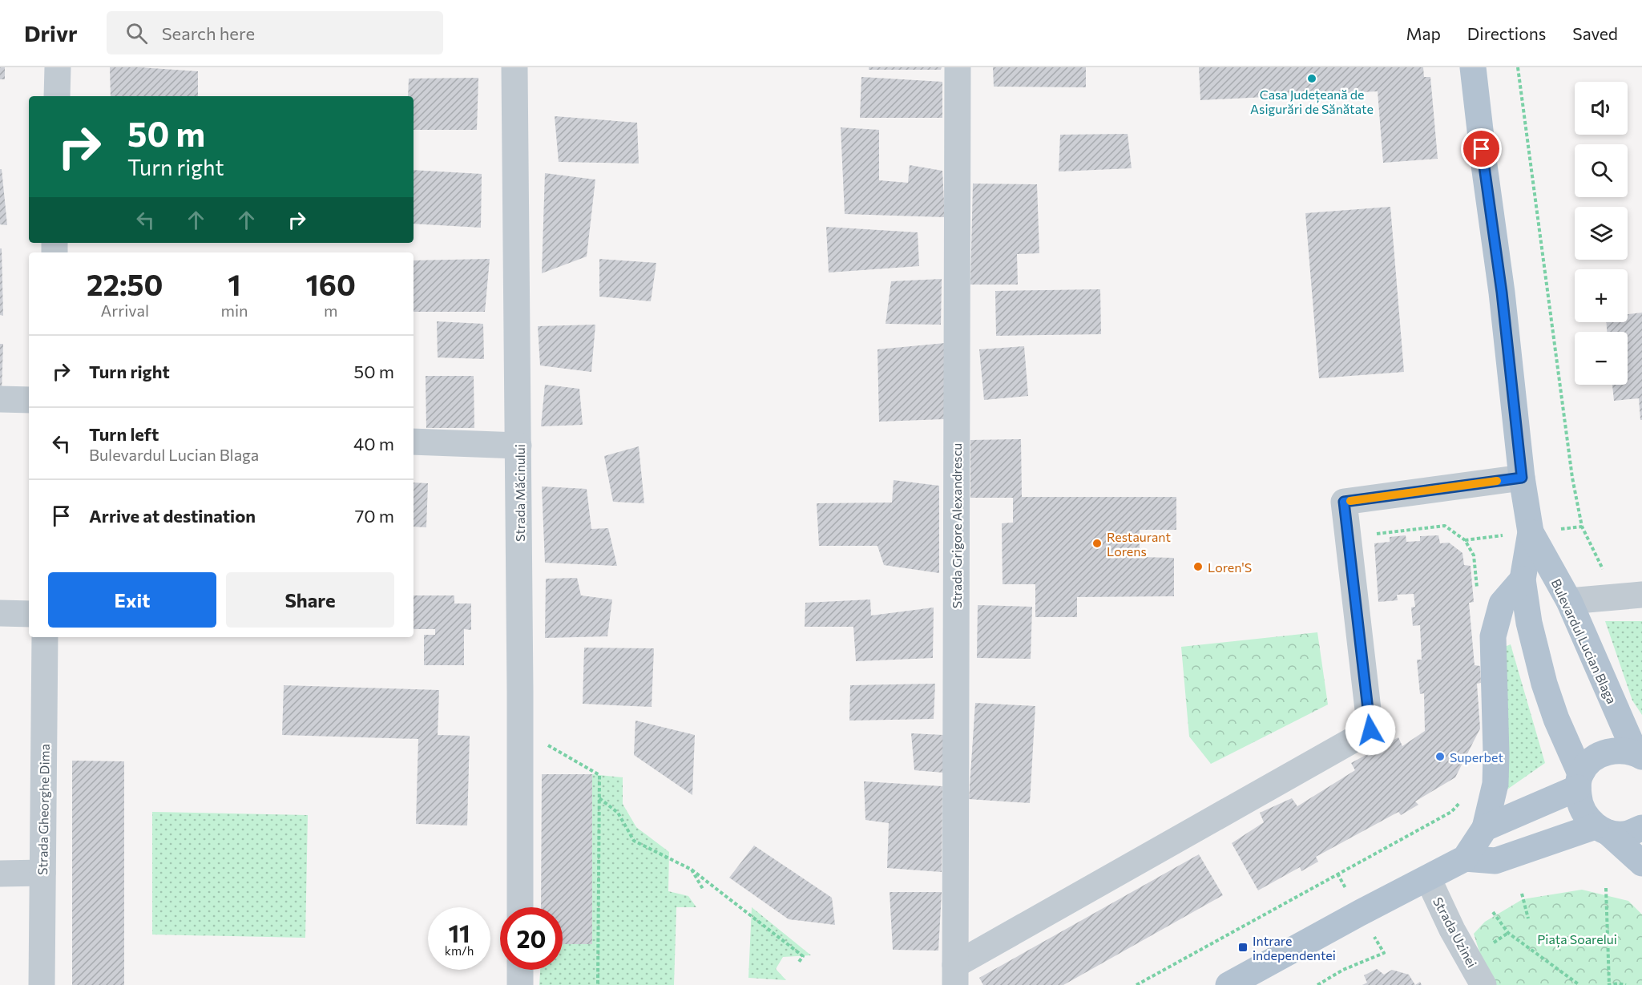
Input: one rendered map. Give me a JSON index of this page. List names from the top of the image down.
{
  "streets": {
    "main road": ["Bulevardul Lucian Blaga"],
    "street": [
      "Strada Măcinului",
      "Strada Grigore Alexandrescu",
      "Strada Gheorghe Dima",
      "Strada Uzinei"
    ]
  },
  "parks": ["Piața Soarelui"],
  "places": {
    "other": [
      "Casa Județeană de Asigurări de Sănătate",
      "Restaurant Lorens",
      "Loren'S",
      "Superbet"
    ],
    "transit": ["Intrare independentei"]
  },
  "page": {
    "header": "Drivr",
    "search": "Search here",
    "nav": ["Map", "Directions", "Saved"],
    "map_buttons": ["+", "−"],
    "turn": ["50 m", "Turn right"],
    "eta": [
      "22:50",
      "Arrival",
      "1",
      "min",
      "160",
      "m"
    ],
    "list": [
      {
        "name": "Turn right",
        "value": "50 m"
      },
      {
        "name": "Turn left",
        "note": "Bulevardul Lucian Blaga",
        "value": "40 m"
      },
      {
        "name": "Arrive at destination",
        "value": "70 m"
      }
    ],
    "buttons": ["Exit", "Share"],
    "speed": "11 km/h",
    "limit": "20"
  }
}
